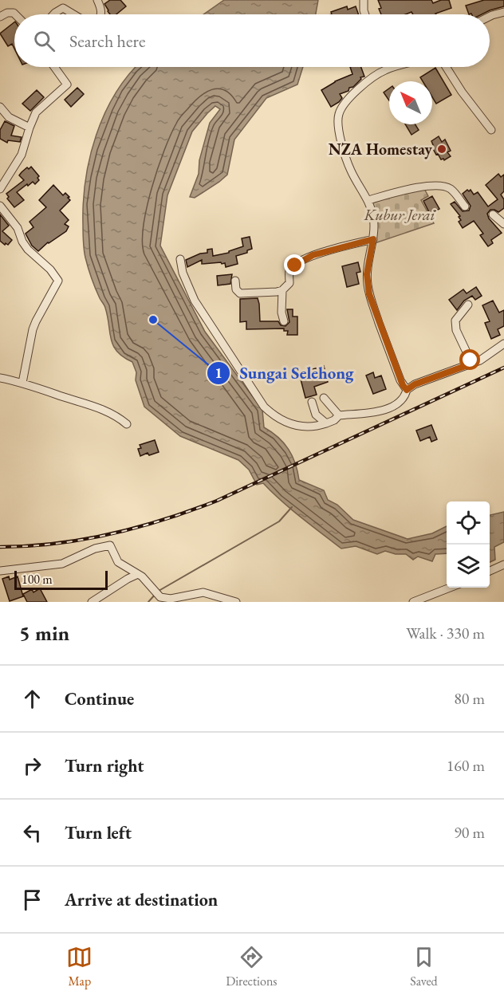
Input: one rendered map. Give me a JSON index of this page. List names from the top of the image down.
{
  "parks": ["Kubur Jerai"],
  "places": ["NZA Homestay", "Sungai Selehong"],
  "scale_bar": "100 m",
  "north": "top left",
  "page": {
    "search": "Search here",
    "scale": "100 m",
    "heading": ["5 min", "Walk · 330 m"],
    "list": [
      ["Continue", "80 m"],
      ["Turn right", "160 m"],
      ["Turn left", "90 m"],
      "Arrive at destination"
    ],
    "nav": ["Map", "Directions", "Saved"]
  }
}
